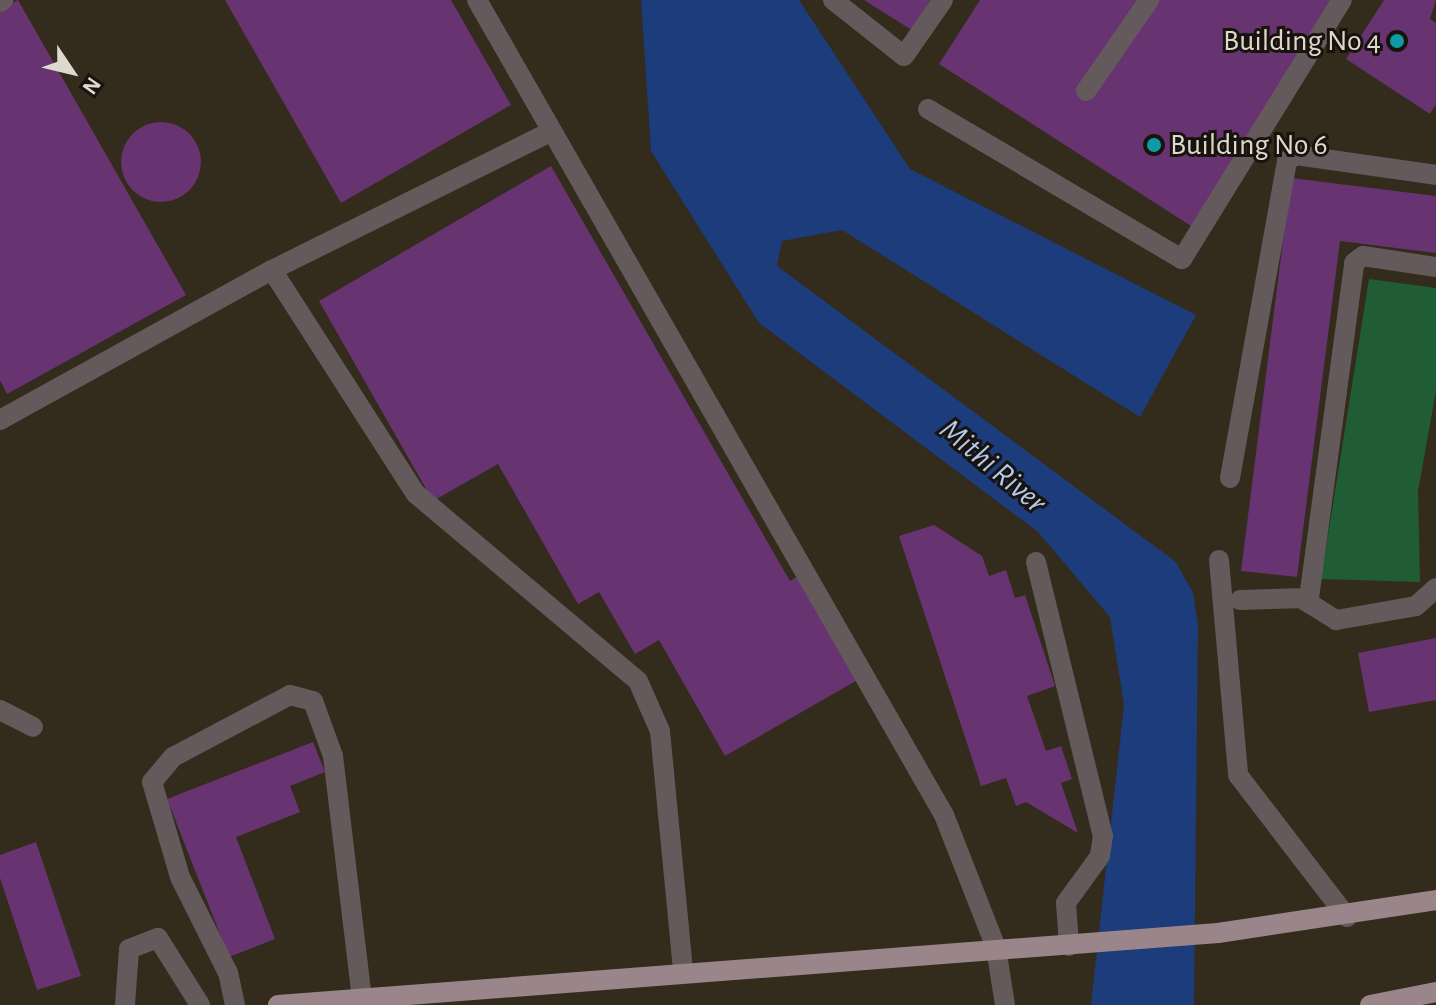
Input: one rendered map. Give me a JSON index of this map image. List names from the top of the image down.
{
  "water": ["Mithi River"],
  "places": ["Building No 4", "Building No 6"],
  "north": "bottom right"
}
